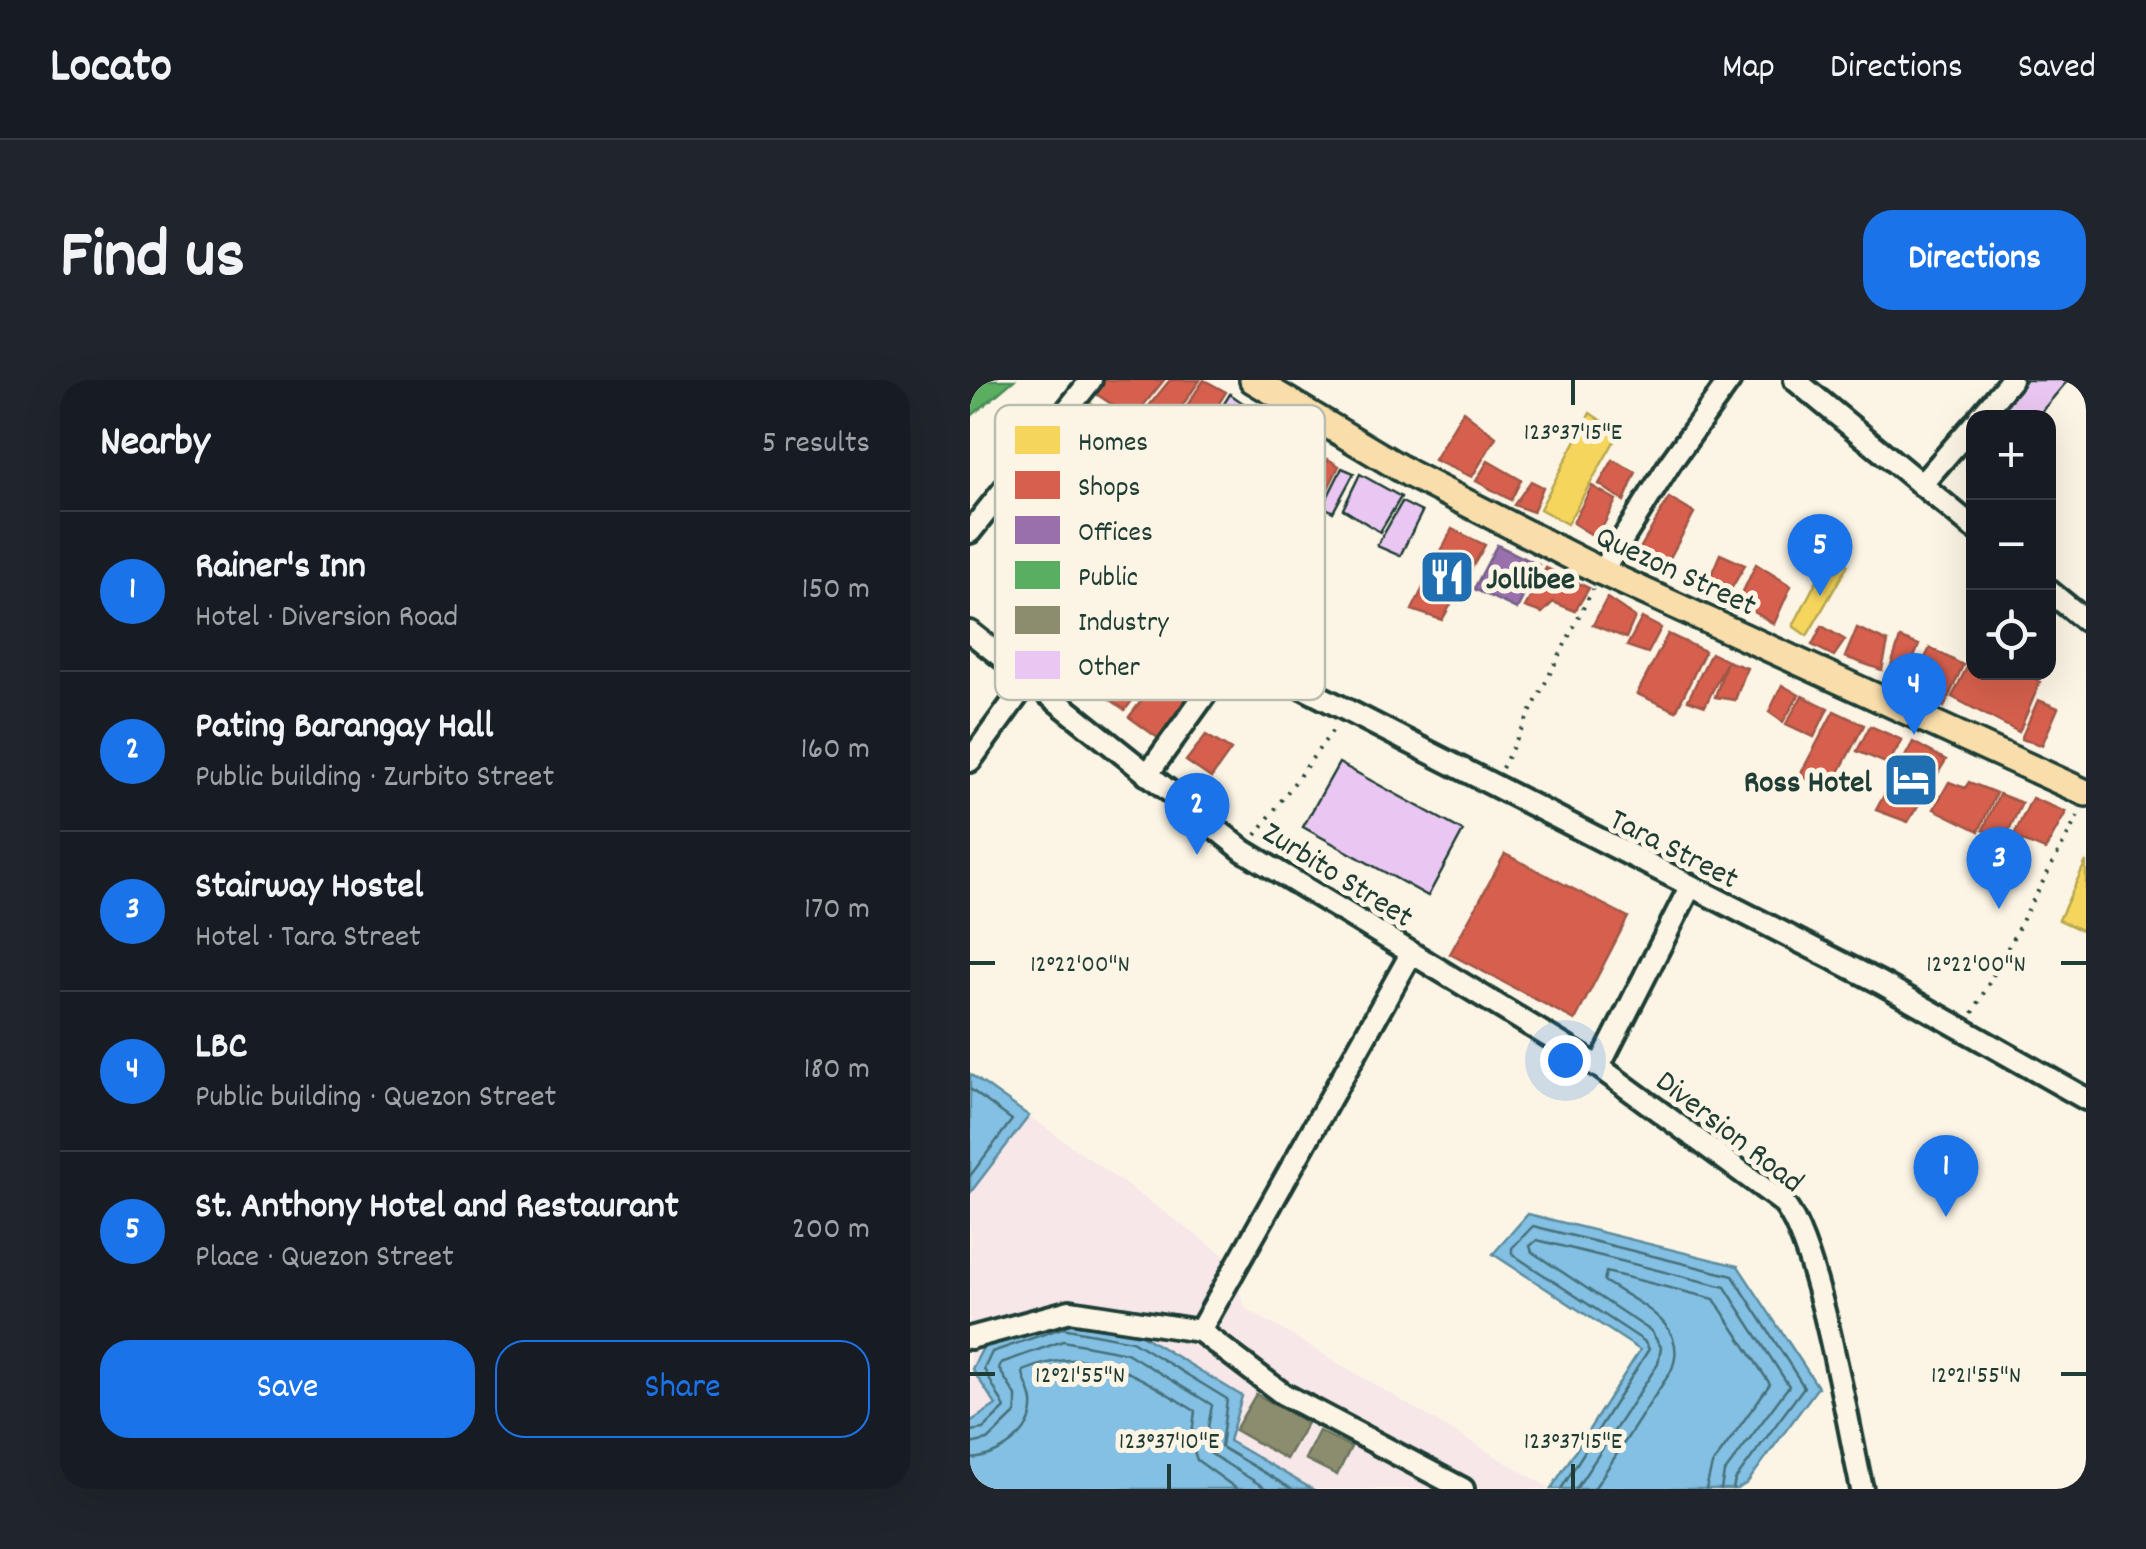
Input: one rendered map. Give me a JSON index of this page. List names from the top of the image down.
{
  "streets": {
    "main road": ["Quezon Street"],
    "street": ["Tara Street", "Zurbito Street", "Diversion Road"]
  },
  "crossings": [
    ["Zurbito Street", "Diversion Road"]
  ],
  "places": {
    "restaurant": ["Jollibee"],
    "hotel": ["Ross Hotel"]
  },
  "legend": [
    "Homes",
    "Shops",
    "Offices",
    "Public",
    "Industry",
    "Other"
  ],
  "page": {
    "header": "Locato",
    "nav": ["Map", "Directions", "Saved"],
    "title": "Find us",
    "buttons": [
      "Directions",
      ["Save", "Share"]
    ],
    "heading": ["Nearby", "5 results"],
    "map_buttons": ["+", "−"],
    "list": [
      {
        "mark": "1",
        "name": "Rainer's Inn",
        "note": "Hotel · Diversion Road",
        "value": "150 m"
      },
      {
        "mark": "2",
        "name": "Pating Barangay Hall",
        "note": "Public building · Zurbito Street",
        "value": "160 m"
      },
      {
        "mark": "3",
        "name": "Stairway Hostel",
        "note": "Hotel · Tara Street",
        "value": "170 m"
      },
      {
        "mark": "4",
        "name": "LBC",
        "note": "Public building · Quezon Street",
        "value": "180 m"
      },
      {
        "mark": "5",
        "name": "St. Anthony Hotel and Restaurant",
        "note": "Place · Quezon Street",
        "value": "200 m"
      }
    ],
    "pins": [
      "5",
      "4",
      "2",
      "3",
      "1"
    ]
  },
  "coordinates": [
    "123°37'15\"E",
    "12°22'00\"N",
    "12°21'55\"N",
    "123°37'10\"E"
  ]
}
